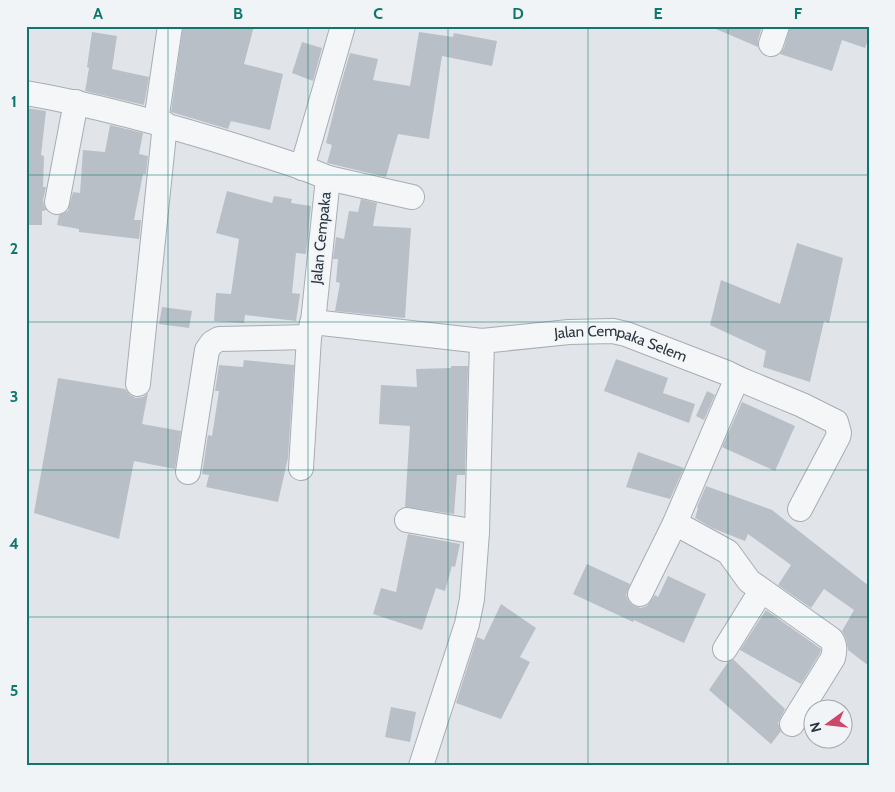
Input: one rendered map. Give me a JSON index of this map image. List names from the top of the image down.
{
  "streets": {
    "street": ["Jalan Cempaka", "Jalan Cempaka Selem"]
  },
  "north": "left",
  "grid": {
    "columns": [
      "A",
      "B",
      "C",
      "D",
      "E",
      "F"
    ],
    "rows": [
      "1",
      "2",
      "3",
      "4",
      "5"
    ]
  }
}
